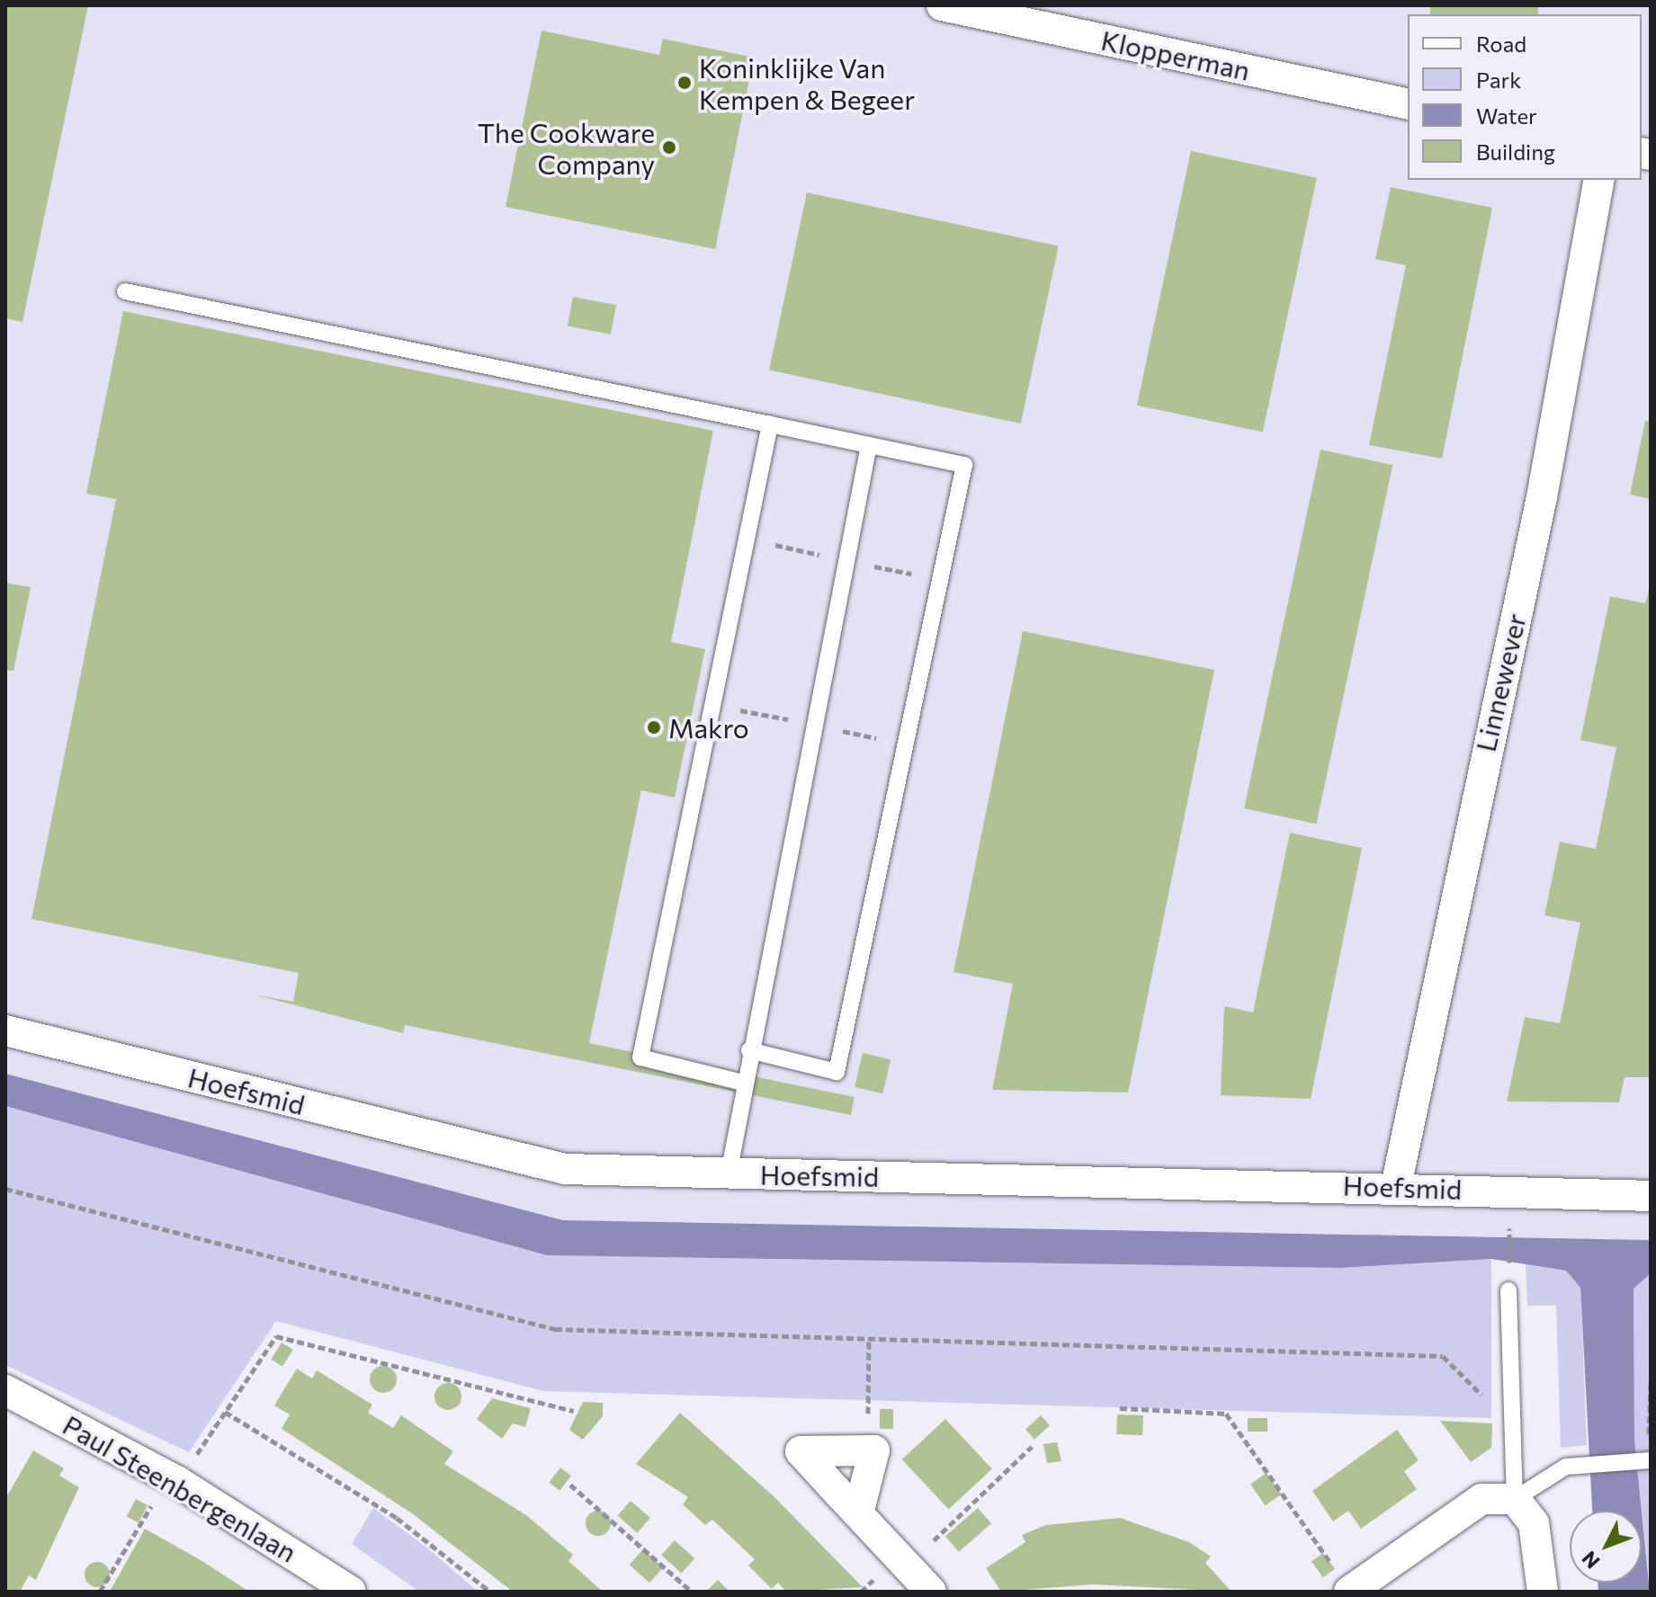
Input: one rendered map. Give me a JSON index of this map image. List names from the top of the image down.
{
  "streets": {
    "street": [
      "Klopperman",
      "Linnewever",
      "Hoefsmid",
      "Paul Steenbergenlaan"
    ]
  },
  "crossings": [
    ["Linnewever", "Hoefsmid"]
  ],
  "places": ["Koninklijke Van Kempen & Begeer", "The Cookware Company", "Makro"],
  "legend": [
    "Road",
    "Park",
    "Water",
    "Building"
  ],
  "north": "bottom left"
}
